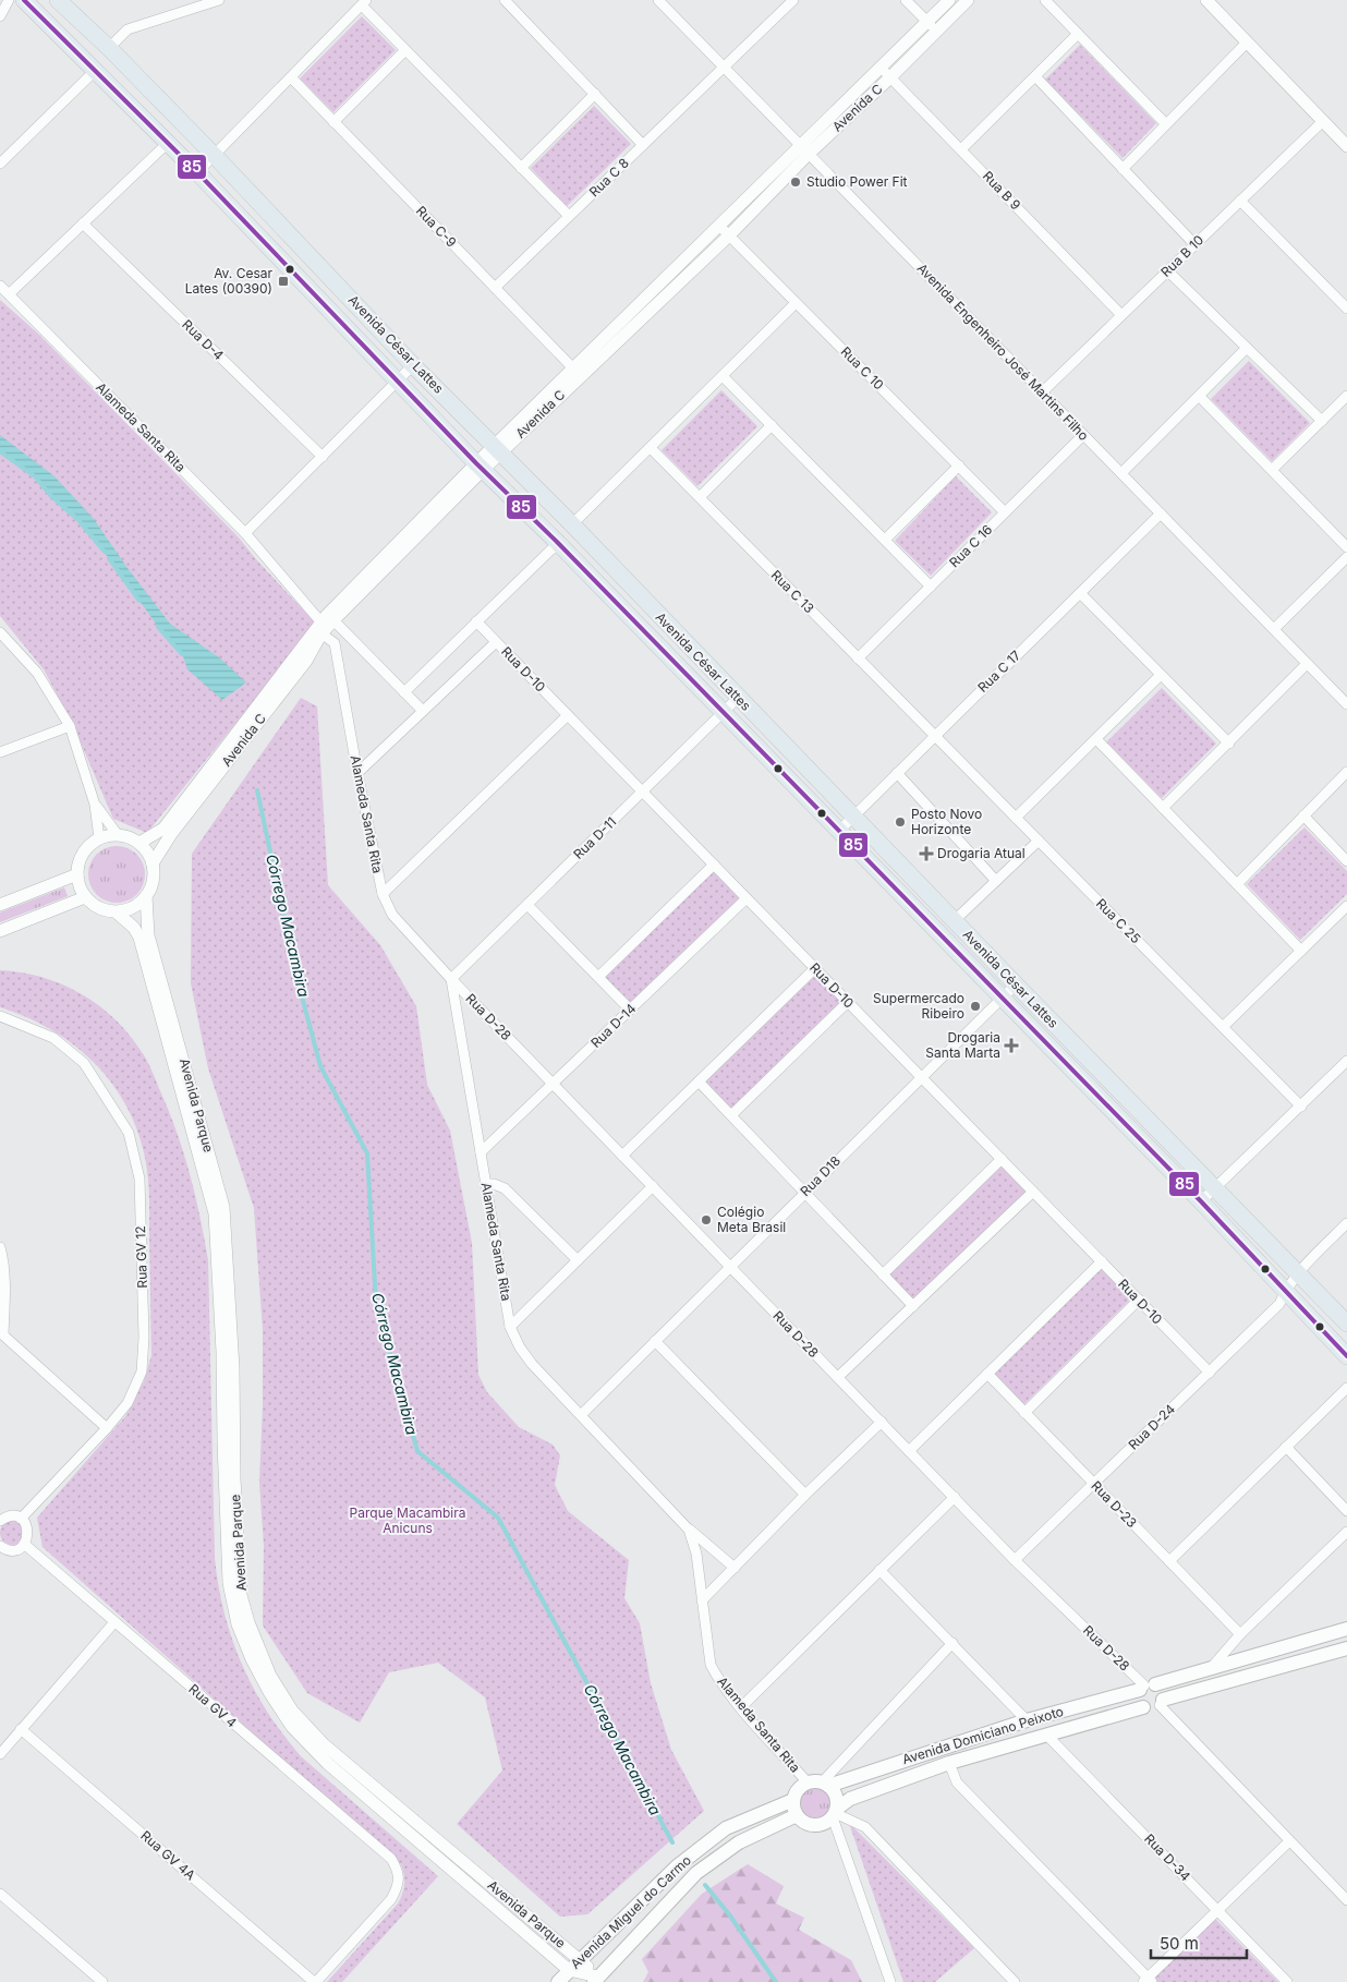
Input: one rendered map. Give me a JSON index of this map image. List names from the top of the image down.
{
  "streets": {
    "main road": ["Avenida César Lattes", "Avenida Domiciano Peixoto", "Avenida Miguel do Carmo"],
    "street": [
      "Avenida C",
      "Rua C 8",
      "Rua B 9",
      "Rua C-9",
      "Rua B 10",
      "Rua D-4",
      "Avenida Engenheiro José Martins Filho",
      "Rua C 10",
      "Alameda Santa Rita",
      "Rua C 16",
      "Rua C 13",
      "Rua D-10",
      "Rua C 17",
      "Rua D-11",
      "Rua C 25",
      "Rua D-28",
      "Rua D-14",
      "Avenida Parque",
      "Rua D18",
      "Rua GV 12",
      "Rua D-24",
      "Rua D-23",
      "Rua GV 4",
      "Rua GV 4A",
      "Rua D-34"
    ]
  },
  "crossings": [
    ["Avenida C", "Rua B 9"],
    ["Avenida C", "Rua C-9"],
    ["Avenida C", "Avenida César Lattes"],
    ["Avenida C", "Avenida Engenheiro José Martins Filho"],
    ["Avenida C", "Rua C 10"],
    ["Avenida C", "Alameda Santa Rita"],
    ["Avenida C", "Avenida Parque"],
    ["Rua C 8", "Rua C-9"],
    ["Rua C 8", "Avenida Engenheiro José Martins Filho"],
    ["Rua B 9", "Rua B 10"],
    ["Rua B 10", "Avenida Engenheiro José Martins Filho"],
    ["Avenida César Lattes", "Rua C 17"],
    ["Avenida César Lattes", "Rua D-11"],
    ["Avenida César Lattes", "Rua D18"],
    ["Avenida César Lattes", "Rua D-24"],
    ["Avenida Engenheiro José Martins Filho", "Rua C 16"],
    ["Avenida Engenheiro José Martins Filho", "Rua C 17"],
    ["Rua C 10", "Rua C 16"],
    ["Alameda Santa Rita", "Rua D-11"],
    ["Alameda Santa Rita", "Rua D-28"],
    ["Alameda Santa Rita", "Rua D-14"],
    ["Alameda Santa Rita", "Rua D18"],
    ["Alameda Santa Rita", "Avenida Domiciano Peixoto"],
    ["Alameda Santa Rita", "Avenida Miguel do Carmo"],
    ["Rua C 16", "Rua C 13"],
    ["Rua C 13", "Rua C 17"],
    ["Rua C 13", "Rua C 25"],
    ["Rua D-10", "Rua D-11"],
    ["Rua D-10", "Rua D-14"],
    ["Rua D-10", "Rua D18"],
    ["Rua D-10", "Rua D-24"],
    ["Rua C 17", "Rua C 25"],
    ["Rua D-11", "Rua D-28"],
    ["Rua D-28", "Rua D-14"],
    ["Rua D-28", "Rua D18"],
    ["Rua D-28", "Rua D-24"],
    ["Rua D-28", "Avenida Domiciano Peixoto"],
    ["Avenida Parque", "Avenida Miguel do Carmo"],
    ["Rua D-24", "Rua D-23"],
    ["Rua GV 4", "Rua GV 4A"],
    ["Avenida Domiciano Peixoto", "Rua D-34"],
    ["Avenida Domiciano Peixoto", "Avenida Miguel do Carmo"]
  ],
  "water": ["Córrego Macambira"],
  "parks": ["Parque Macambira Anicuns"],
  "places": {
    "other": [
      "Studio Power Fit",
      "Posto Novo Horizonte",
      "Supermercado Ribeiro",
      "Colégio Meta Brasil"
    ],
    "transit": ["Av. Cesar Lates (00390)"],
    "health": ["Drogaria Atual", "Drogaria Santa Marta"]
  },
  "lines": ["transit line 85"],
  "scale_bar": "50 m"
}
